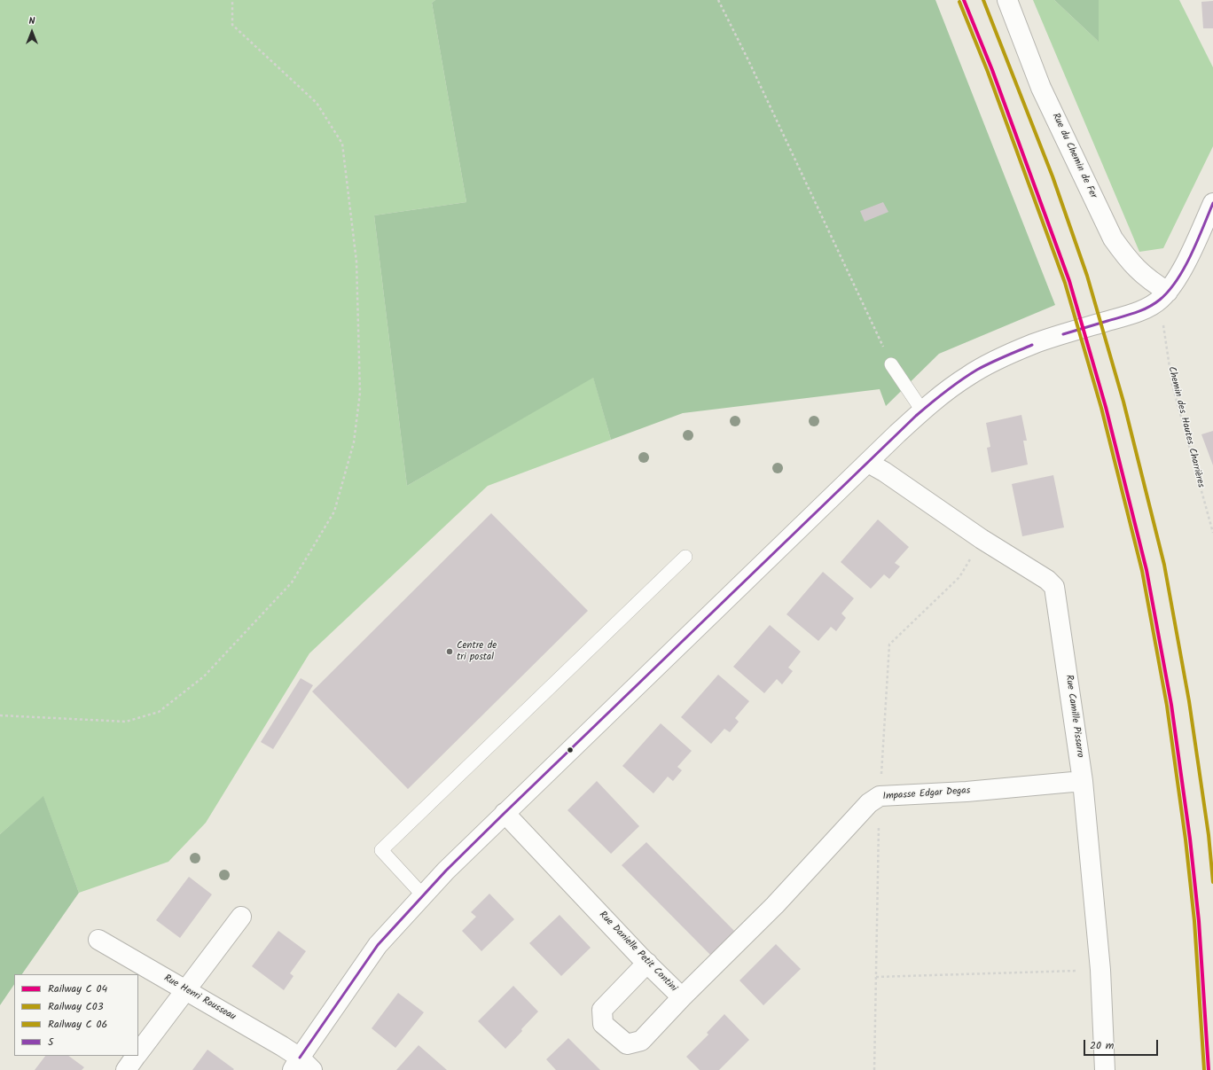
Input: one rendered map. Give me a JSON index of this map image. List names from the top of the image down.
{
  "streets": {
    "street": [
      "Rue du Chemin de Fer",
      "Rue Camille Pissarro",
      "Impasse Edgar Degas",
      "Rue Danielle Petit Contini",
      "Rue Henri Rousseau"
    ],
    "path": ["Chemin des Hautes Charrières"]
  },
  "crossings": [
    ["Rue du Chemin de Fer", "Chemin des Hautes Charrières"],
    ["Rue Camille Pissarro", "Impasse Edgar Degas"],
    ["Impasse Edgar Degas", "Rue Danielle Petit Contini"]
  ],
  "places": ["Centre de tri postal"],
  "lines": ["rail line C03", "transit line 5"],
  "legend": [
    "Railway C 04",
    "Railway C03",
    "Railway C 06",
    "5"
  ],
  "scale_bar": "20 m",
  "north": "top"
}
